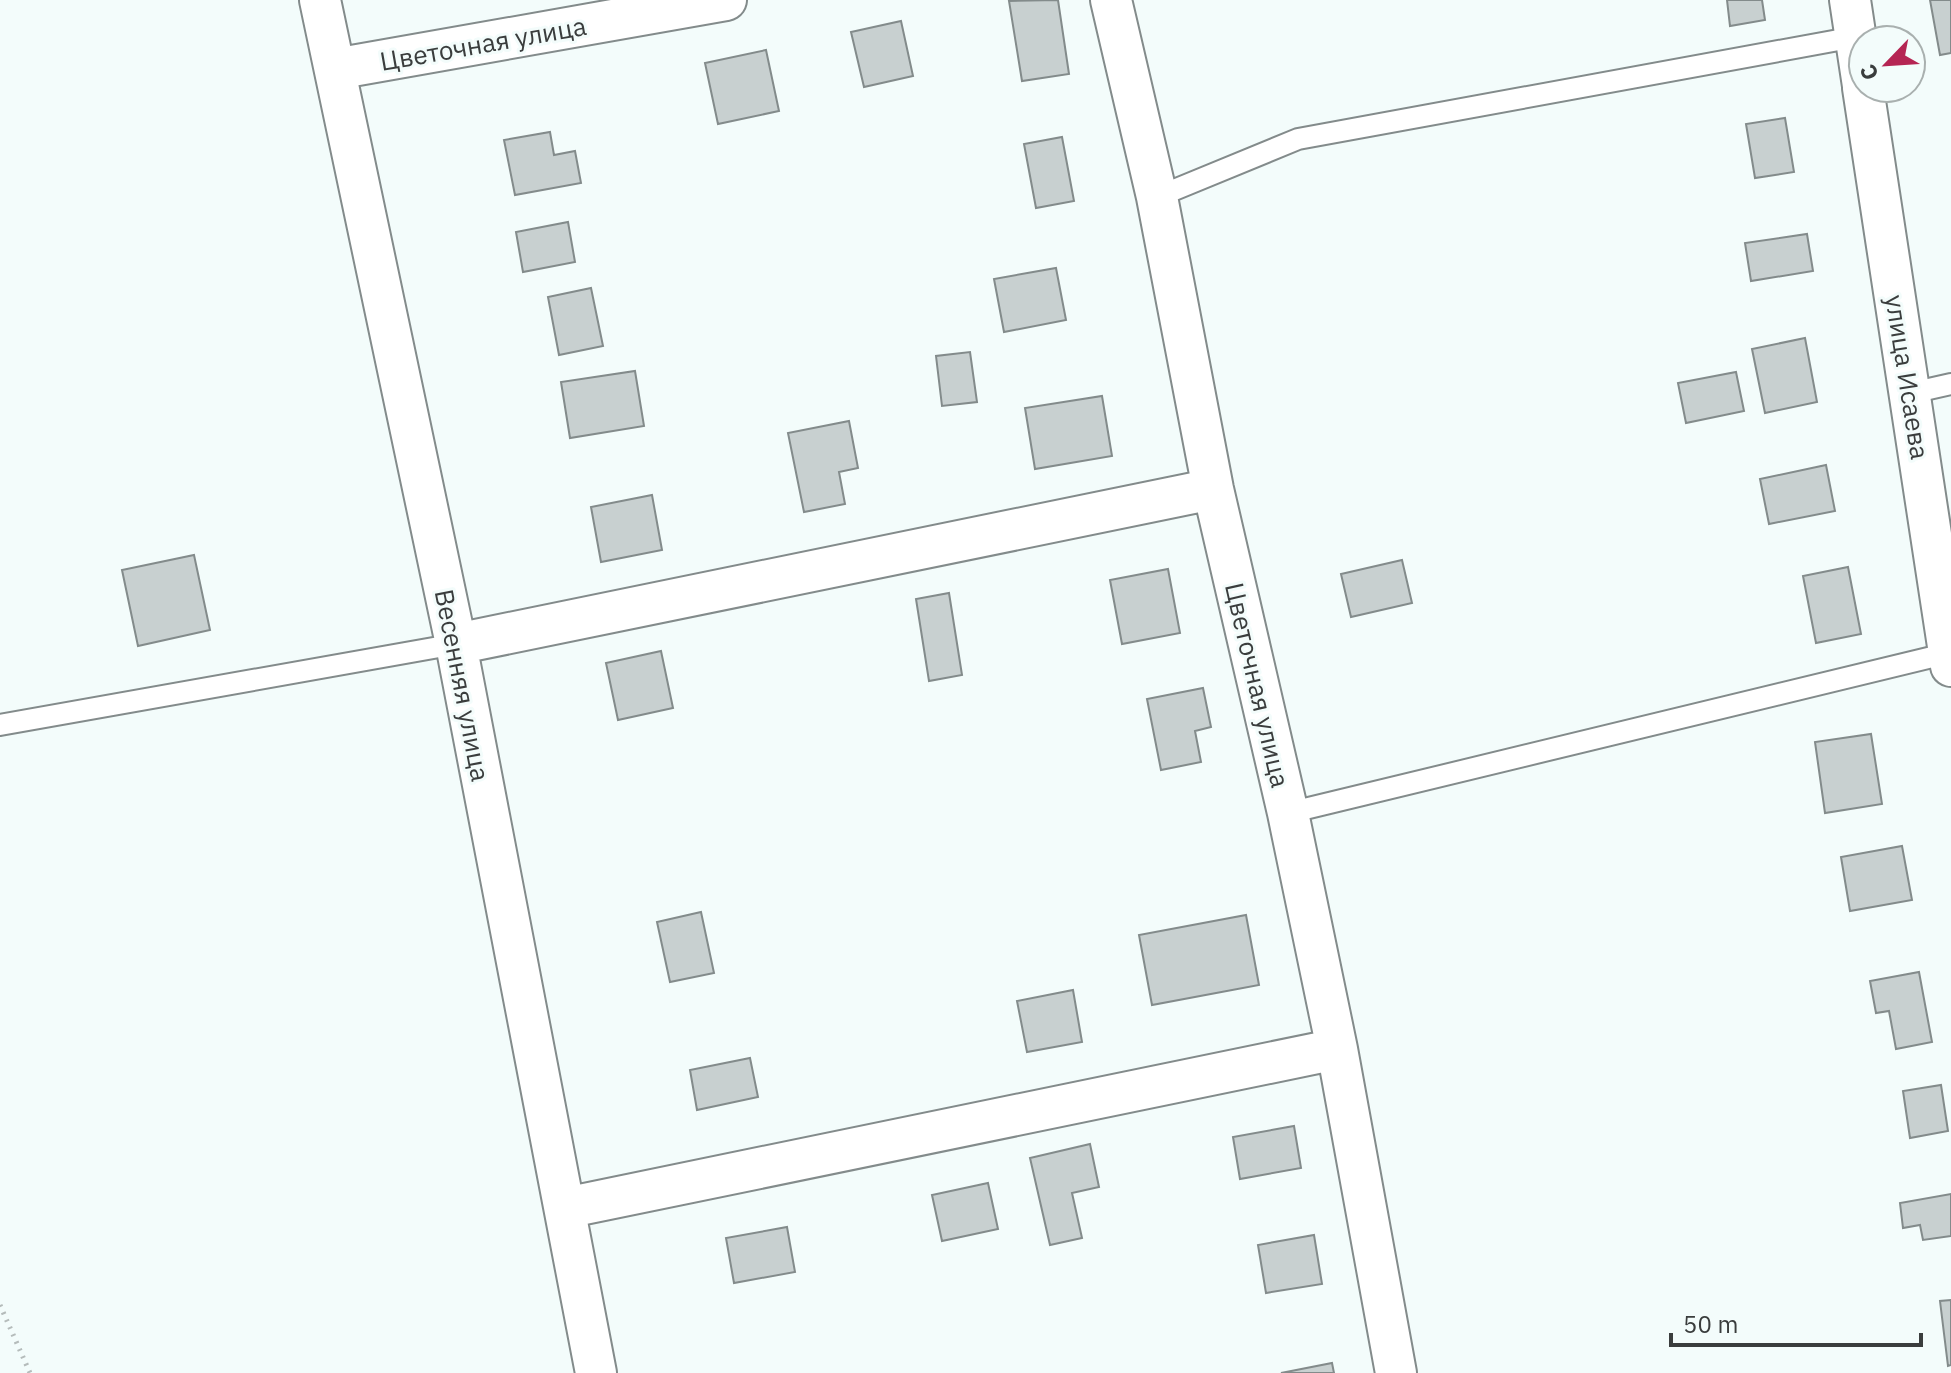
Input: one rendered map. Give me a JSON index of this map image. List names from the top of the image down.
{
  "streets": {
    "street": ["Цветочная улица", "улица Исаева", "Весенняя улица"]
  },
  "crossings": [
    ["Цветочная улица", "Весенняя улица"]
  ],
  "scale_bar": "50 m",
  "north": "bottom left"
}
